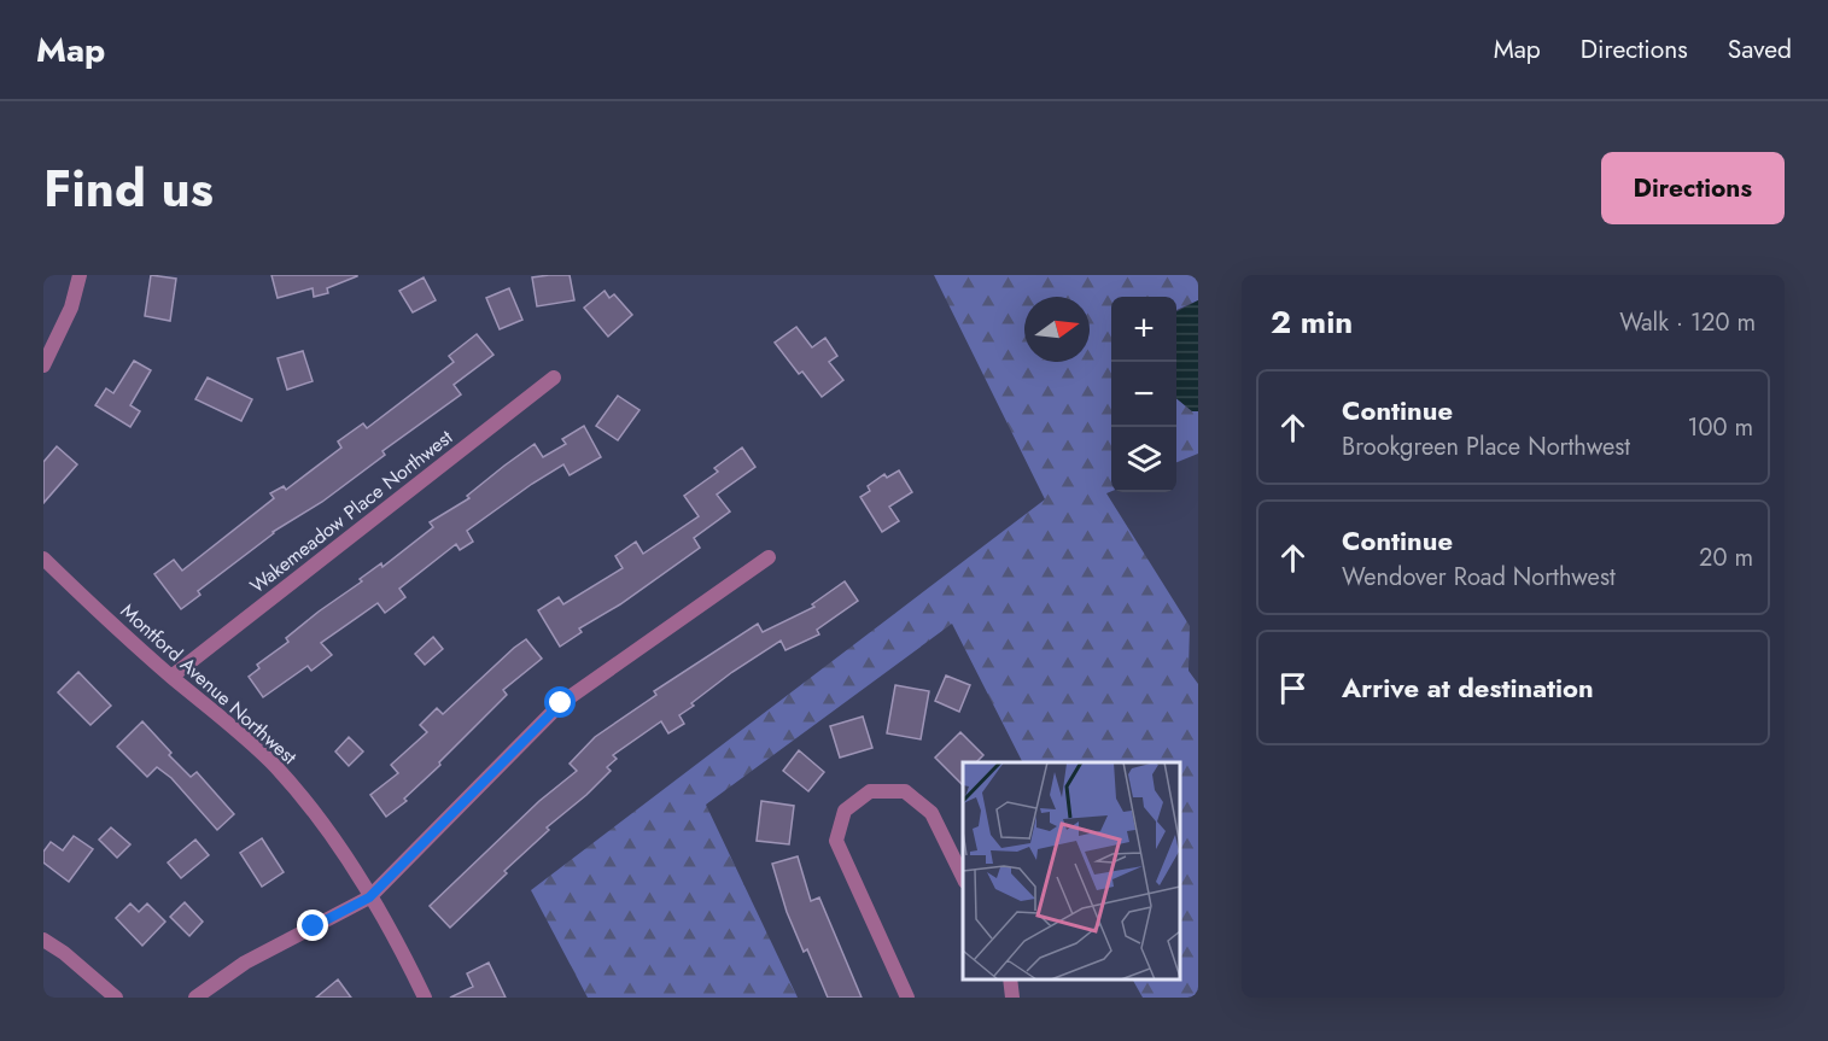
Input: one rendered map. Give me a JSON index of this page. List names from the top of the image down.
{
  "streets": {
    "street": ["Wakemeadow Place Northwest", "Montford Avenue Northwest"]
  },
  "crossings": [
    ["Wakemeadow Place Northwest", "Montford Avenue Northwest"]
  ],
  "north": "right",
  "page": {
    "header": "Map",
    "nav": ["Map", "Directions", "Saved"],
    "title": "Find us",
    "buttons": "Directions",
    "heading": ["2 min", "Walk · 120 m"],
    "map_buttons": ["+", "−"],
    "list": [
      ["Continue", "Brookgreen Place Northwest", "100 m"],
      ["Continue", "Wendover Road Northwest", "20 m"],
      "Arrive at destination"
    ]
  }
}
